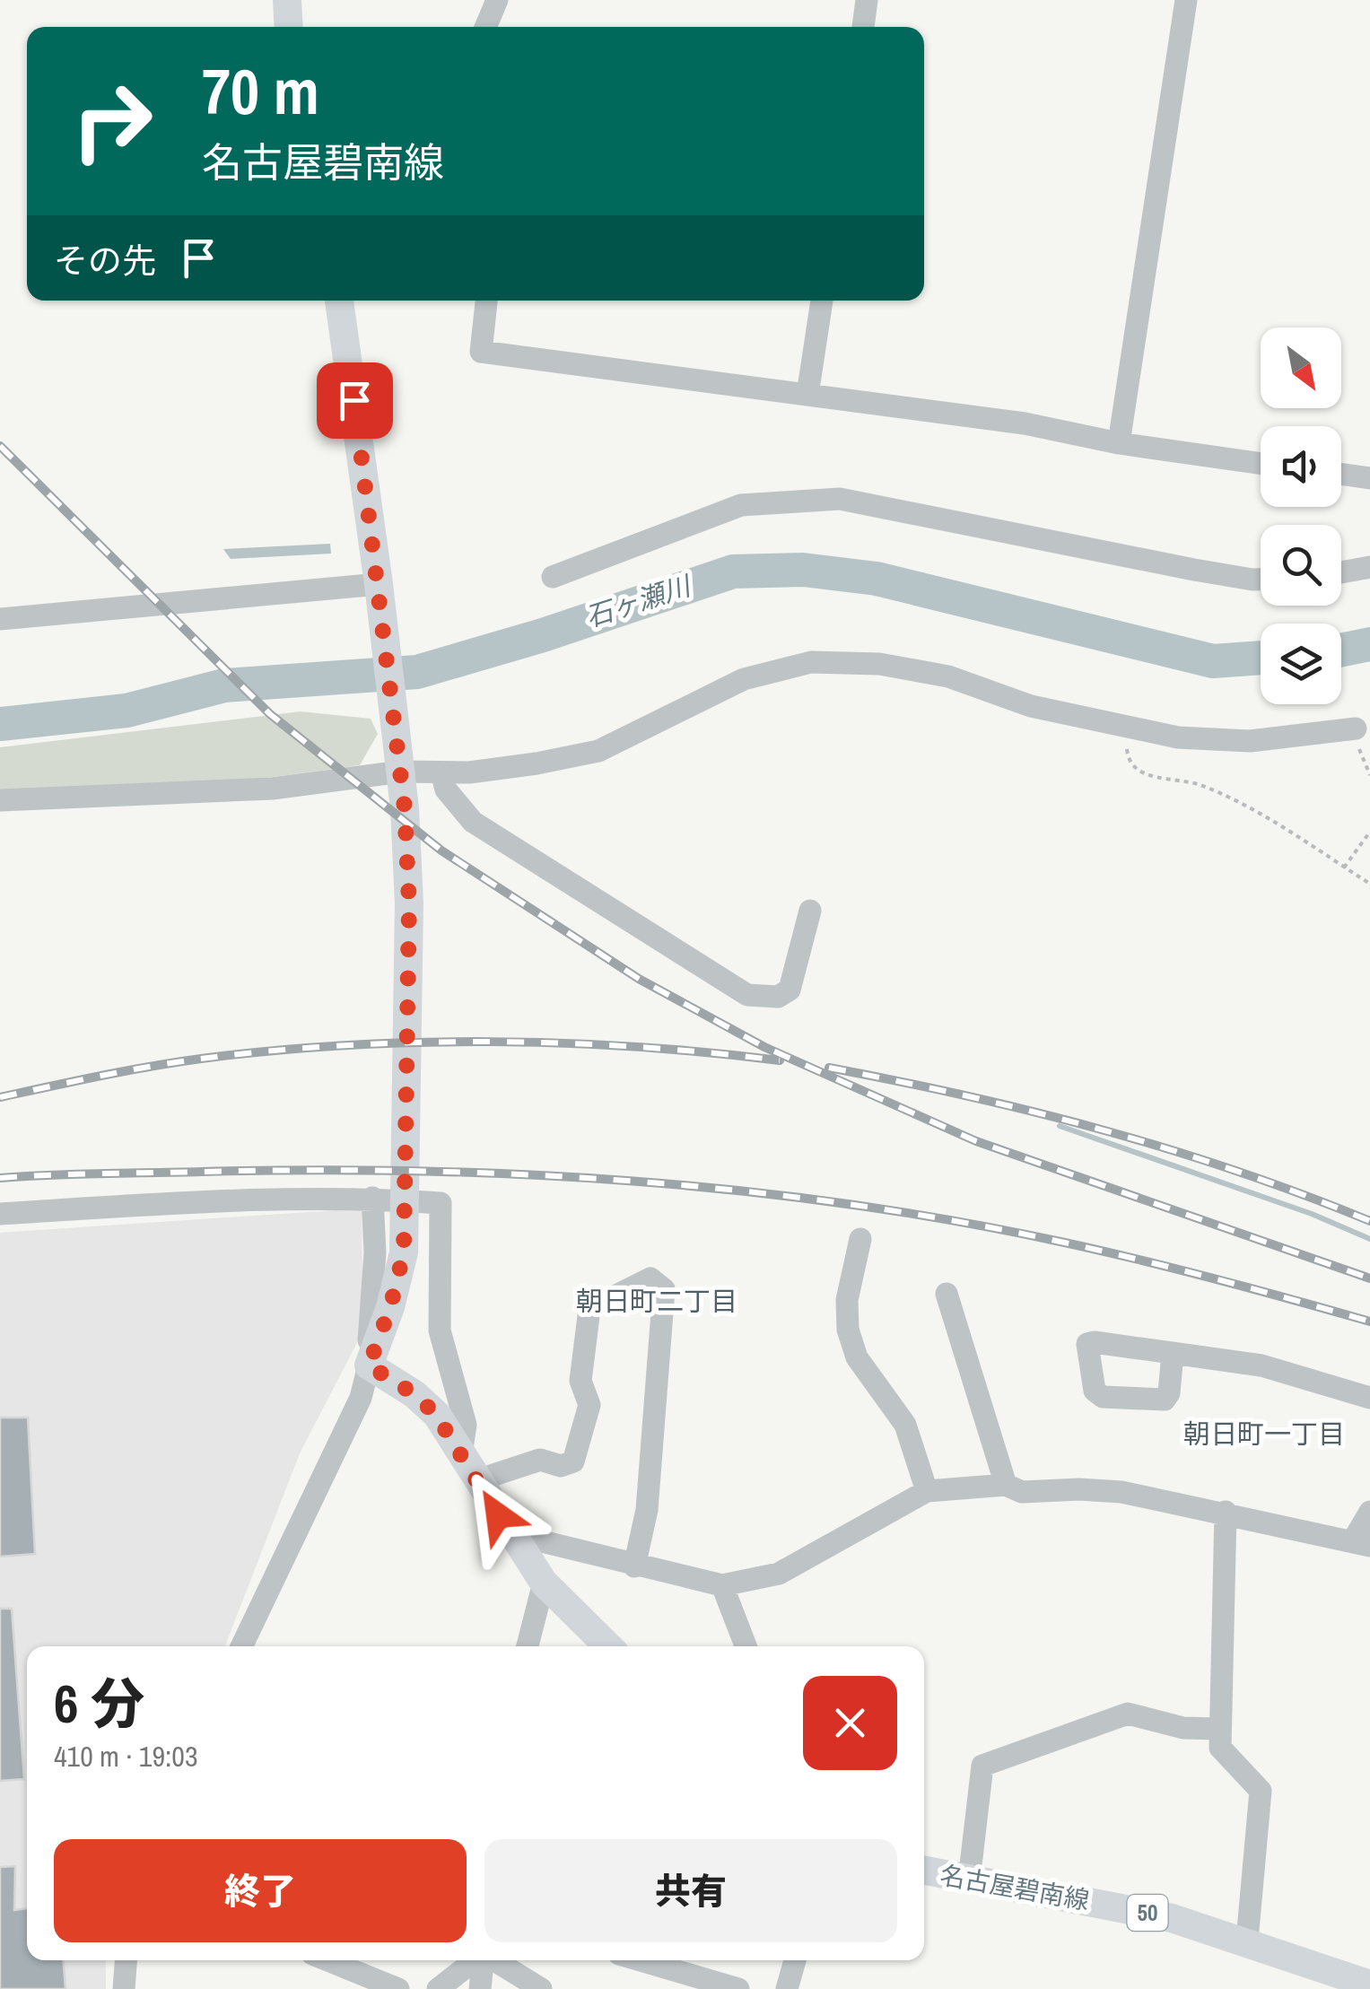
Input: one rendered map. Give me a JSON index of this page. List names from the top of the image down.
{
  "streets": {
    "main road": ["名古屋碧南線", "50"]
  },
  "districts": ["朝日町二丁目", "朝日町一丁目"],
  "water": ["石ヶ瀬川"],
  "north": "bottom right",
  "page": {
    "turn": ["70 m", "名古屋碧南線"],
    "then": "その先",
    "heading": ["6 分", "410 m · 19:03"],
    "buttons": ["終了", "共有"]
  }
}
